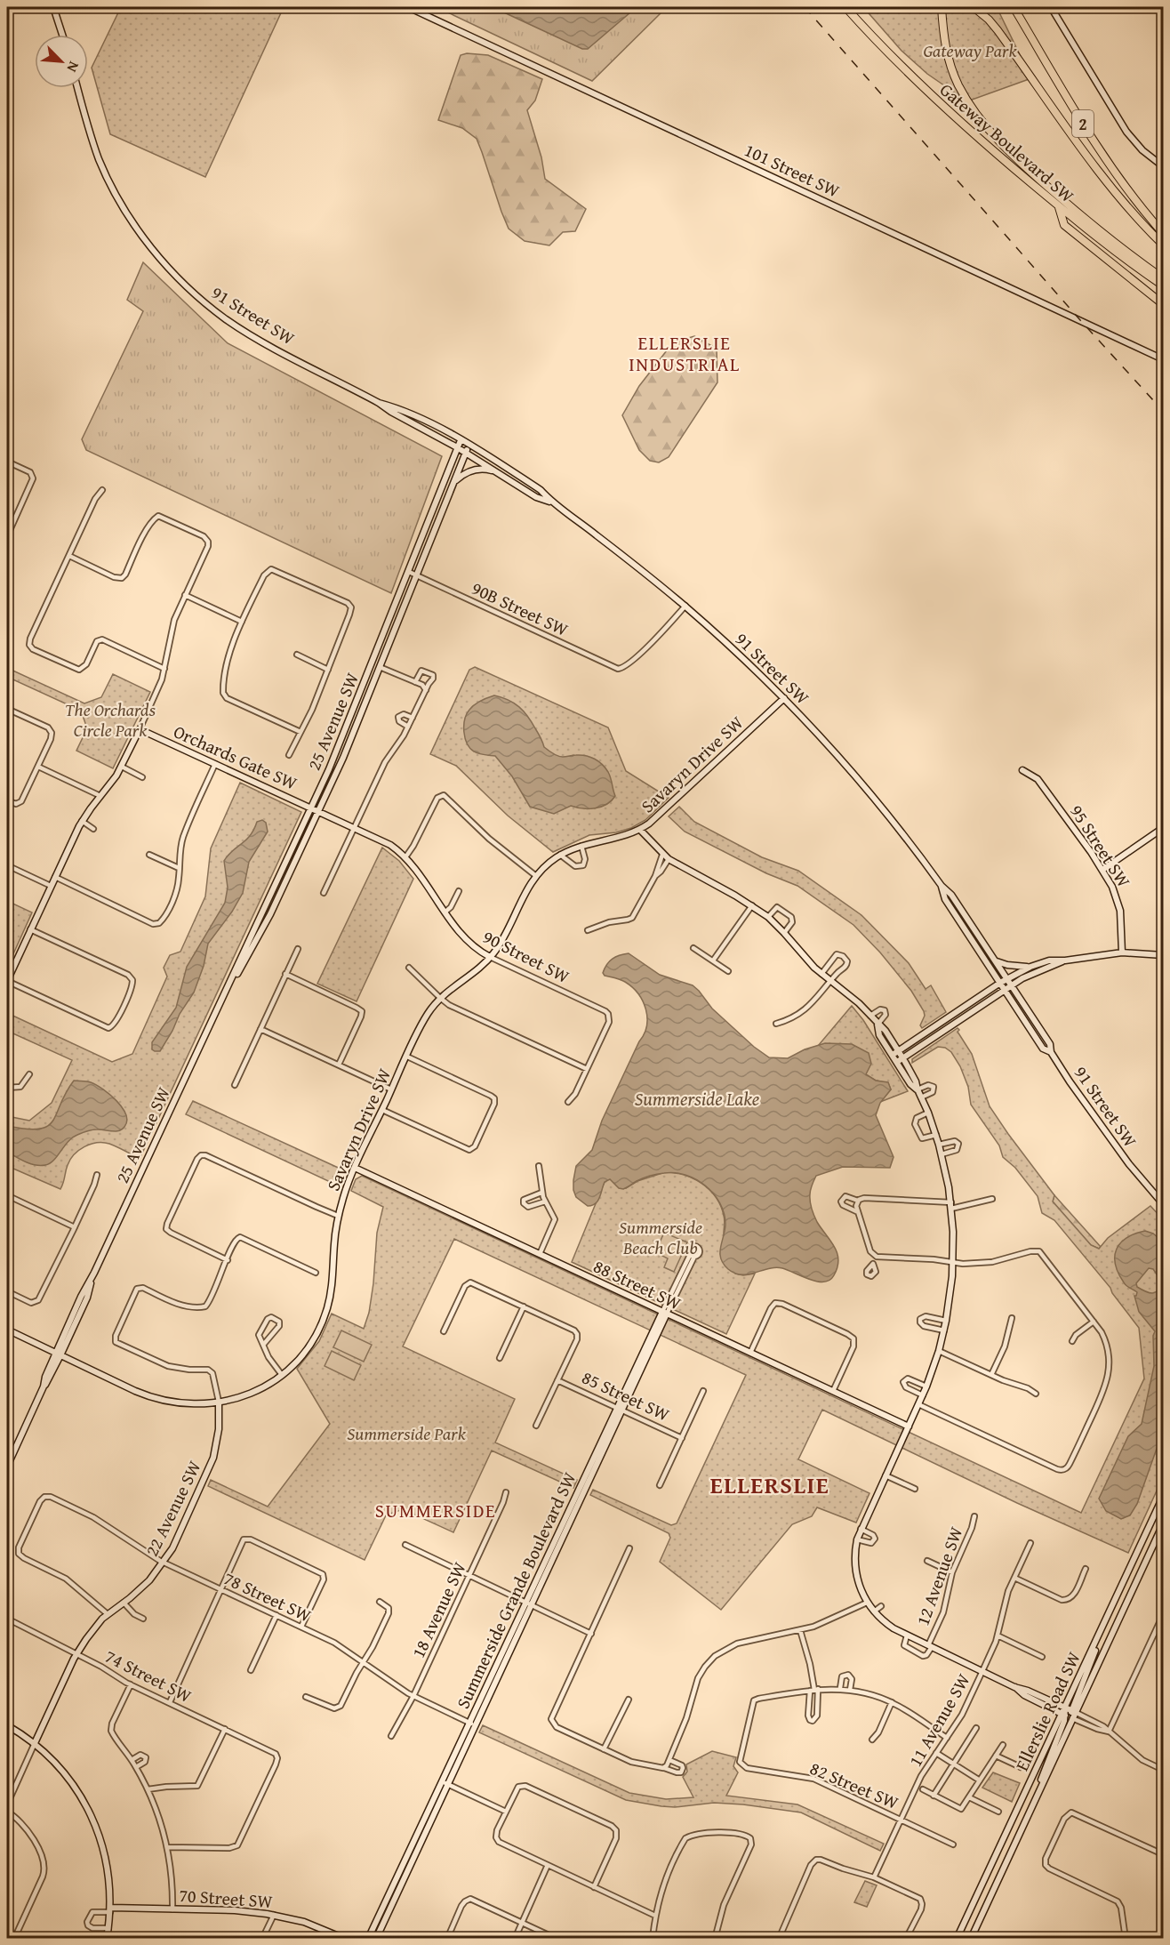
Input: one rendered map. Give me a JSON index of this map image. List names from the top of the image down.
{
  "streets": {
    "highway": ["2", "Gateway Boulevard SW"],
    "street": [
      "101 Street SW",
      "91 Street SW",
      "90B Street SW",
      "25 Avenue SW",
      "Orchards Gate SW",
      "Savaryn Drive SW",
      "95 Street SW",
      "90 Street SW",
      "88 Street SW",
      "85 Street SW",
      "22 Avenue SW",
      "12 Avenue SW",
      "Summerside Grande Boulevard SW",
      "78 Street SW",
      "18 Avenue SW",
      "74 Street SW",
      "Ellerslie Road SW",
      "11 Avenue SW",
      "82 Street SW",
      "70 Street SW"
    ]
  },
  "crossings": [
    ["91 Street SW", "90B Street SW"],
    ["91 Street SW", "25 Avenue SW"],
    ["91 Street SW", "Savaryn Drive SW"],
    ["90B Street SW", "25 Avenue SW"],
    ["25 Avenue SW", "Orchards Gate SW"],
    ["25 Avenue SW", "Savaryn Drive SW"],
    ["25 Avenue SW", "90 Street SW"],
    ["Orchards Gate SW", "90 Street SW"],
    ["Savaryn Drive SW", "90 Street SW"],
    ["Savaryn Drive SW", "88 Street SW"],
    ["Savaryn Drive SW", "22 Avenue SW"],
    ["88 Street SW", "Summerside Grande Boulevard SW"],
    ["85 Street SW", "Summerside Grande Boulevard SW"],
    ["22 Avenue SW", "78 Street SW"],
    ["22 Avenue SW", "74 Street SW"],
    ["Summerside Grande Boulevard SW", "78 Street SW"],
    ["78 Street SW", "18 Avenue SW"],
    ["11 Avenue SW", "82 Street SW"]
  ],
  "districts": ["ELLERSLIE INDUSTRIAL", "ELLERSLIE", "SUMMERSIDE"],
  "water": ["Summerside Lake"],
  "parks": [
    "Gateway Park",
    "The Orchards Circle Park",
    "Summerside Beach Club",
    "Summerside Park"
  ],
  "north": "bottom right"
}
